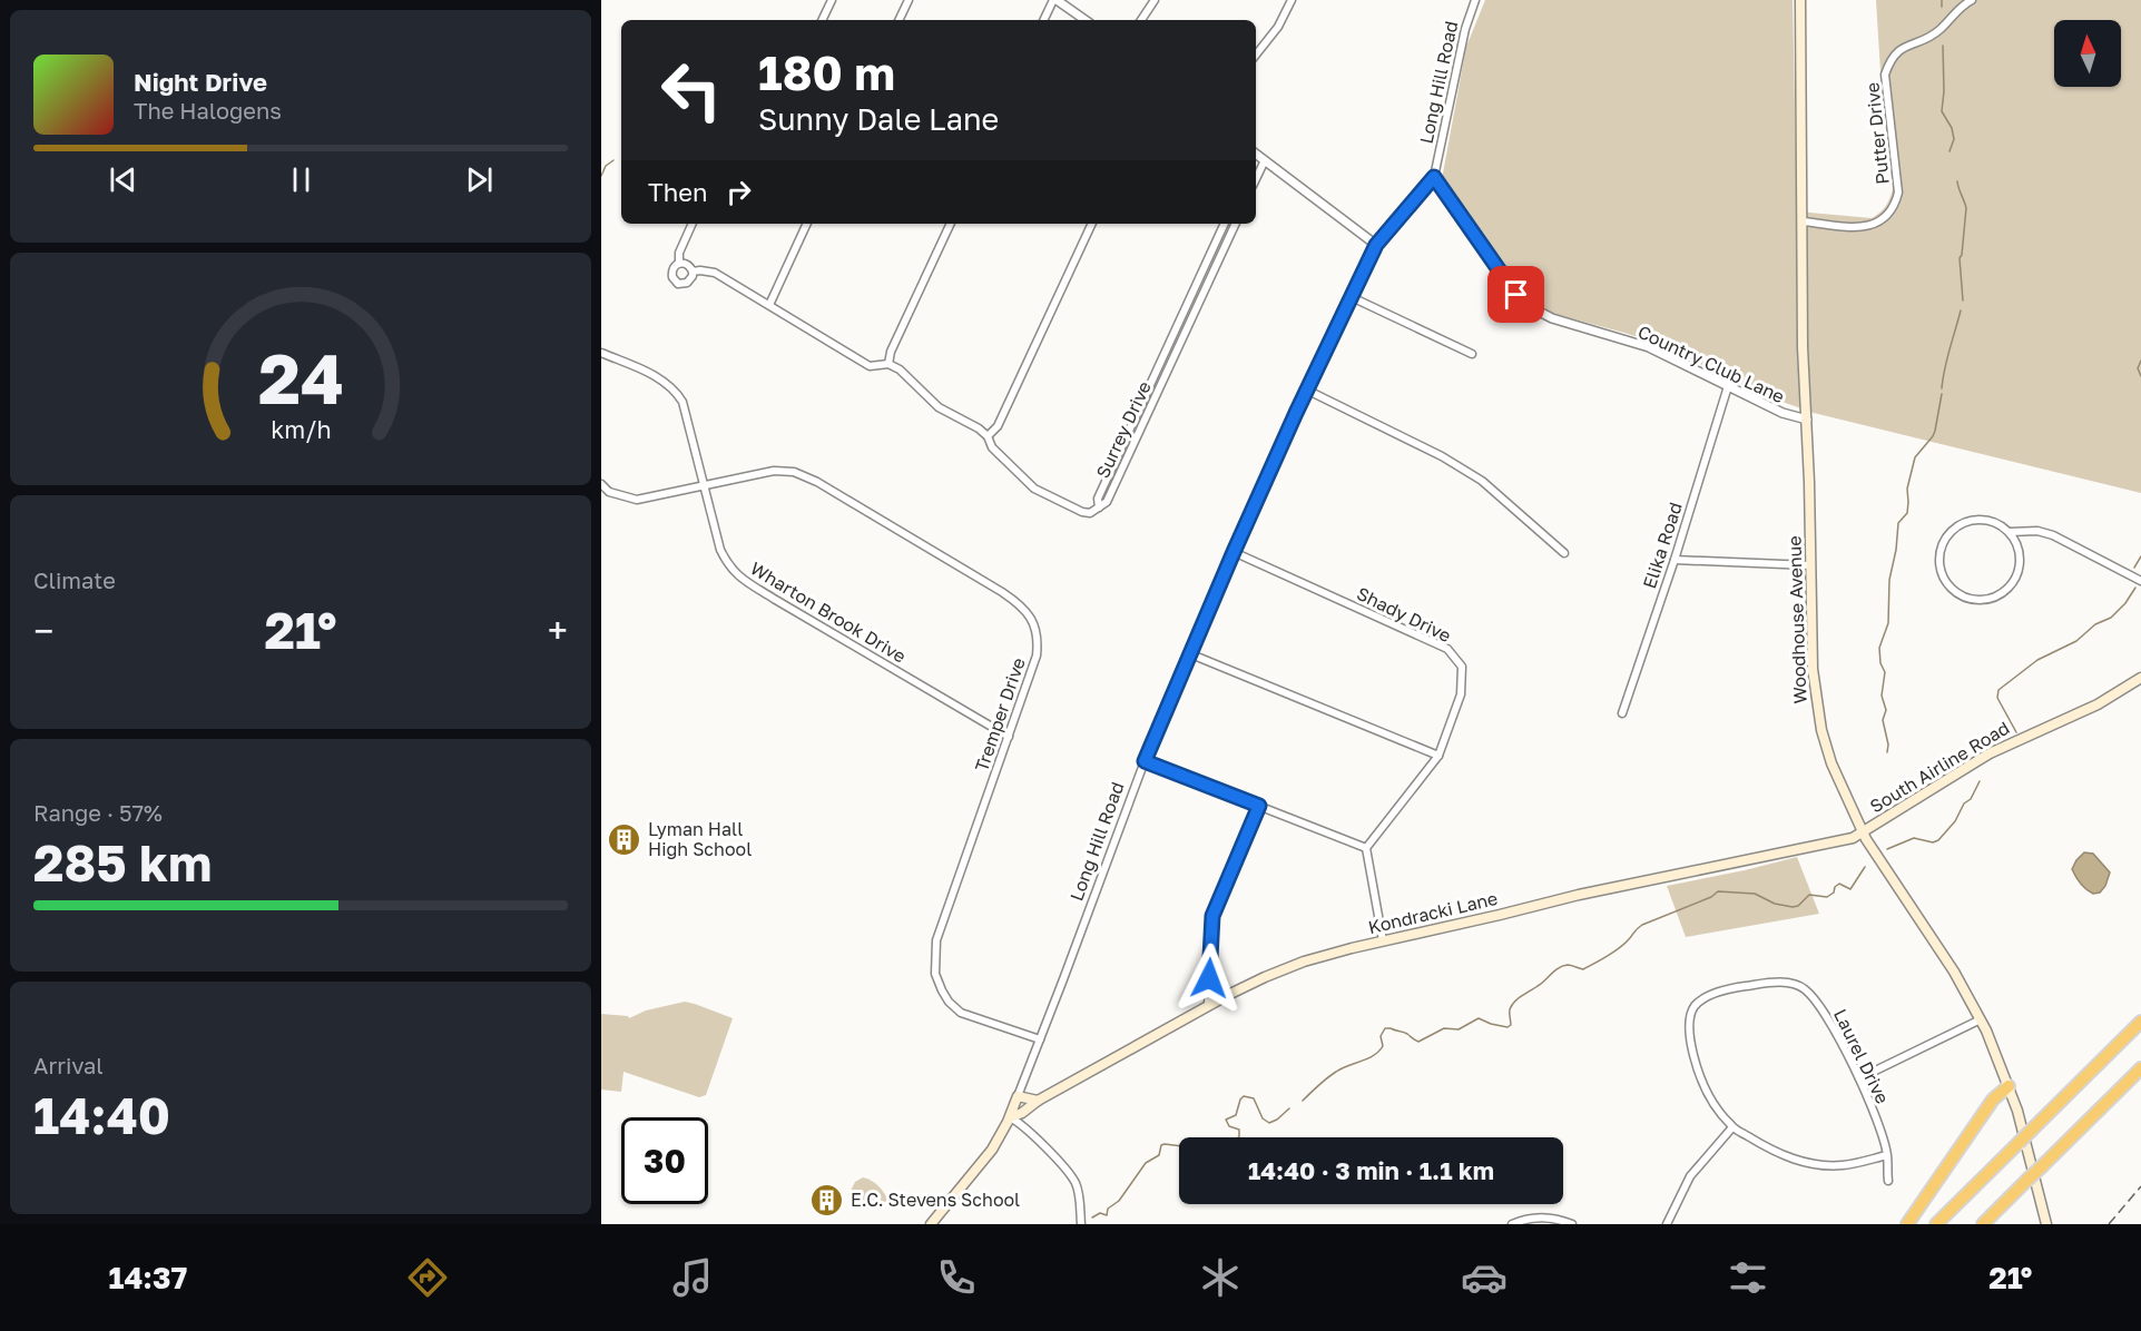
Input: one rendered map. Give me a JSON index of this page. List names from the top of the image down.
{
  "streets": {
    "main road": [
      "Long Hill Road",
      "Woodhouse Avenue",
      "South Airline Road",
      "Kondracki Lane"
    ],
    "street": [
      "Putter Drive",
      "Country Club Lane",
      "Surrey Drive",
      "Elika Road",
      "Wharton Brook Drive",
      "Shady Drive",
      "Tremper Drive",
      "Laurel Drive"
    ]
  },
  "crossings": [
    ["Long Hill Road", "Country Club Lane"],
    ["Long Hill Road", "Shady Drive"],
    ["Long Hill Road", "Tremper Drive"],
    ["Long Hill Road", "Kondracki Lane"],
    ["Putter Drive", "Woodhouse Avenue"],
    ["Country Club Lane", "Elika Road"],
    ["Country Club Lane", "Woodhouse Avenue"],
    ["Wharton Brook Drive", "Tremper Drive"],
    ["Woodhouse Avenue", "South Airline Road"],
    ["Woodhouse Avenue", "Kondracki Lane"],
    ["South Airline Road", "Kondracki Lane"]
  ],
  "places": {
    "building": ["Lyman Hall High School", "E.C. Stevens School"]
  },
  "north": "top",
  "page": {
    "turn": ["180 m", "Sunny Dale Lane"],
    "song": ["Night Drive", "The Halogens"],
    "then": "Then",
    "tile": [
      "Climate",
      ["Range · 57%", "285 km"],
      ["Arrival", "14:40"]
    ],
    "heat": ["−", "21°", "+"],
    "limit": "30",
    "trip": "14:40 · 3 min · 1.1 km",
    "tabs": ["14:37", "21°"],
    "gauge": ["24", "km/h"]
  }
}
